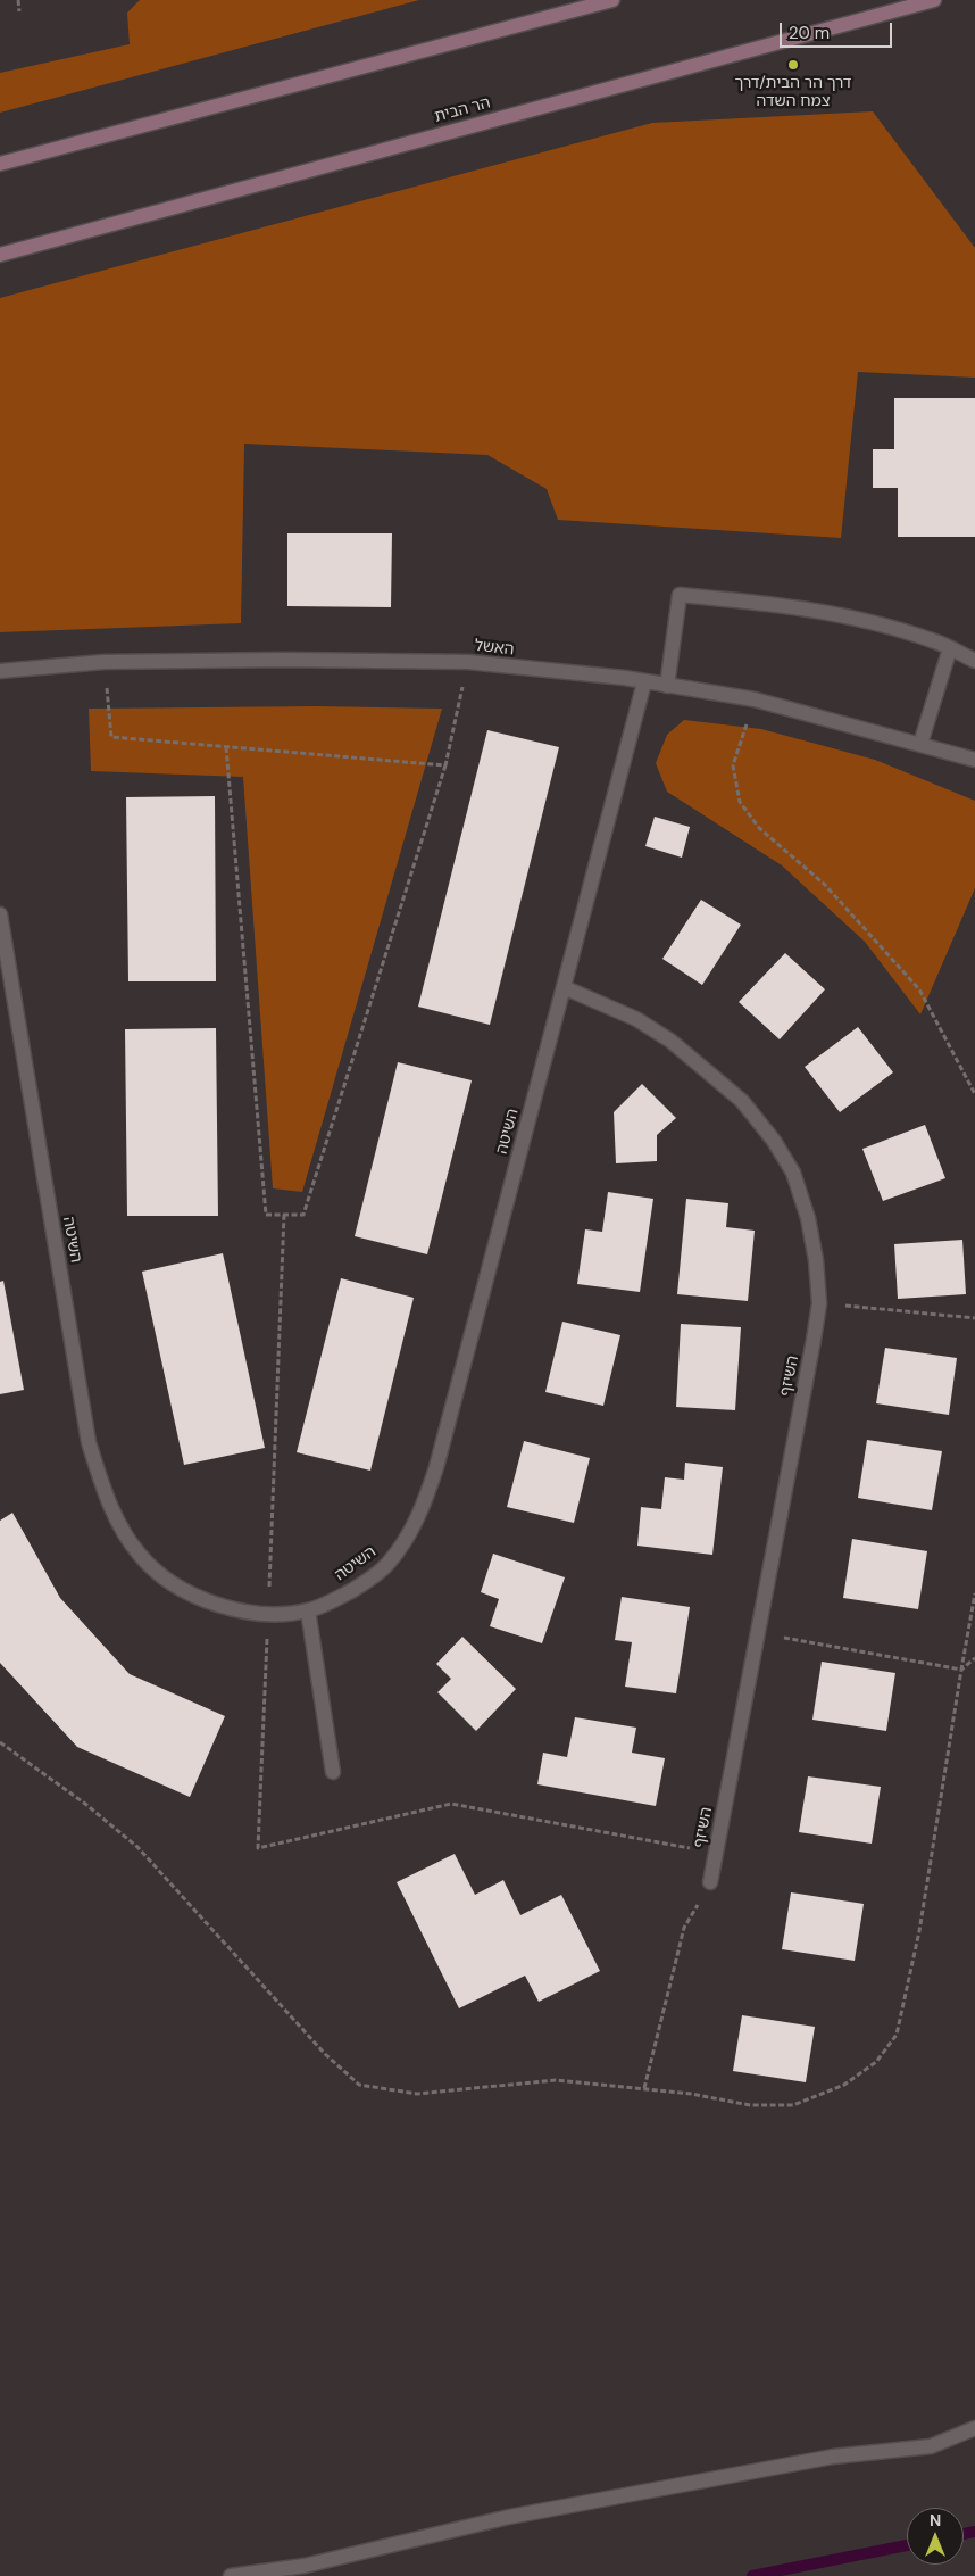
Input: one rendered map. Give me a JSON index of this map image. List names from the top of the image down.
{
  "streets": {
    "main road": ["הר הבית"],
    "street": ["האשל", "השיטה", "השיזף"]
  },
  "crossings": [
    ["האשל", "השיטה"],
    ["השיטה", "השיזף"]
  ],
  "places": ["דרך הר הבית/דרך צמח השדה"],
  "scale_bar": "20 m",
  "north": "top"
}
